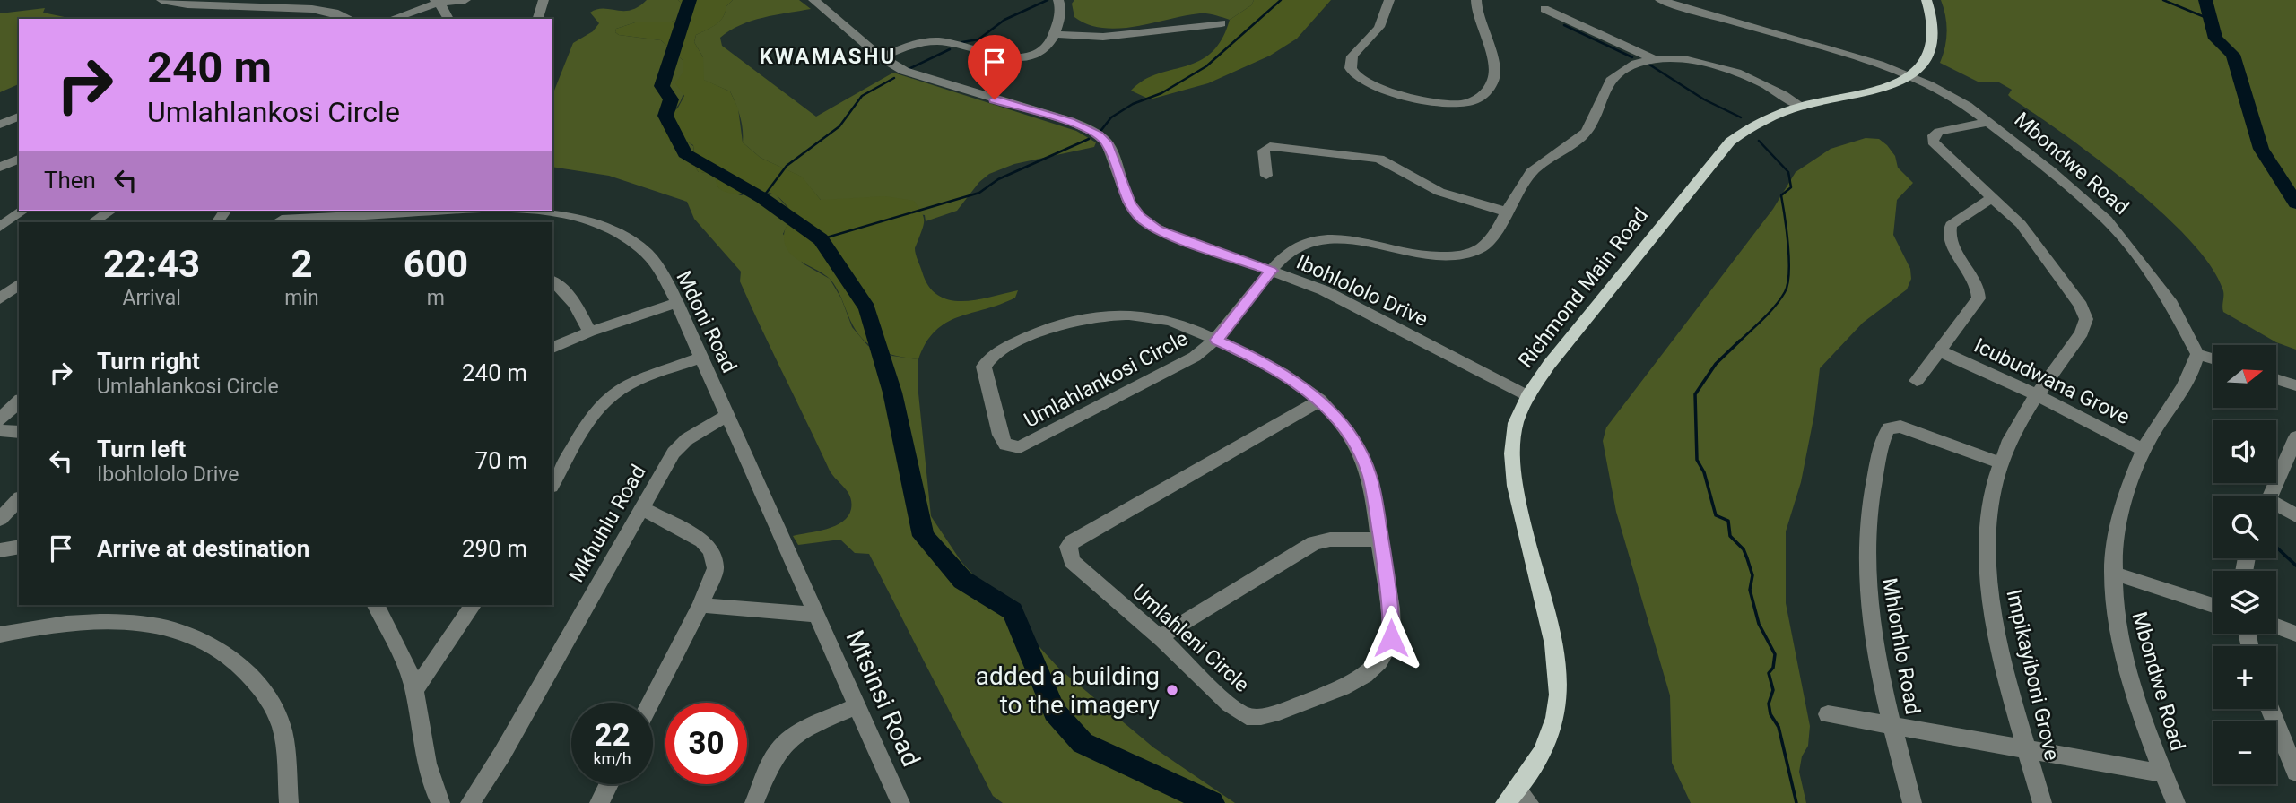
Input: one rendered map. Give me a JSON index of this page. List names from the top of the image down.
{
  "streets": {
    "main road": ["Richmond Main Road"],
    "street": [
      "Mbondwe Road",
      "Ibohlololo Drive",
      "Mdoni Road",
      "Umlahlankosi Circle",
      "Icubudwana Grove",
      "Mkhuhlu Road",
      "Umlahleni Circle",
      "Mhlonhlo Road",
      "Impikayiboni Grove",
      "Mtsinsi Road"
    ]
  },
  "crossings": [
    ["Mbondwe Road", "Richmond Main Road"],
    ["Mbondwe Road", "Icubudwana Grove"],
    ["Mbondwe Road", "Impikayiboni Grove"],
    ["Richmond Main Road", "Ibohlololo Drive"],
    ["Ibohlololo Drive", "Umlahlankosi Circle"],
    ["Mdoni Road", "Mkhuhlu Road"],
    ["Mdoni Road", "Mtsinsi Road"],
    ["Umlahlankosi Circle", "Umlahleni Circle"],
    ["Icubudwana Grove", "Impikayiboni Grove"],
    ["Mhlonhlo Road", "Impikayiboni Grove"]
  ],
  "districts": ["KWAMASHU"],
  "places": ["added a building to the imagery"],
  "north": "right",
  "page": {
    "turn": ["240 m", "Umlahlankosi Circle"],
    "then": "Then",
    "eta": [
      "22:43",
      "Arrival",
      "2",
      "min",
      "600",
      "m"
    ],
    "list": [
      {
        "name": "Turn right",
        "note": "Umlahlankosi Circle",
        "value": "240 m"
      },
      {
        "name": "Turn left",
        "note": "Ibohlololo Drive",
        "value": "70 m"
      },
      {
        "name": "Arrive at destination",
        "value": "290 m"
      }
    ],
    "map_buttons": ["+", "−"],
    "speed": "22 km/h",
    "limit": "30"
  }
}
